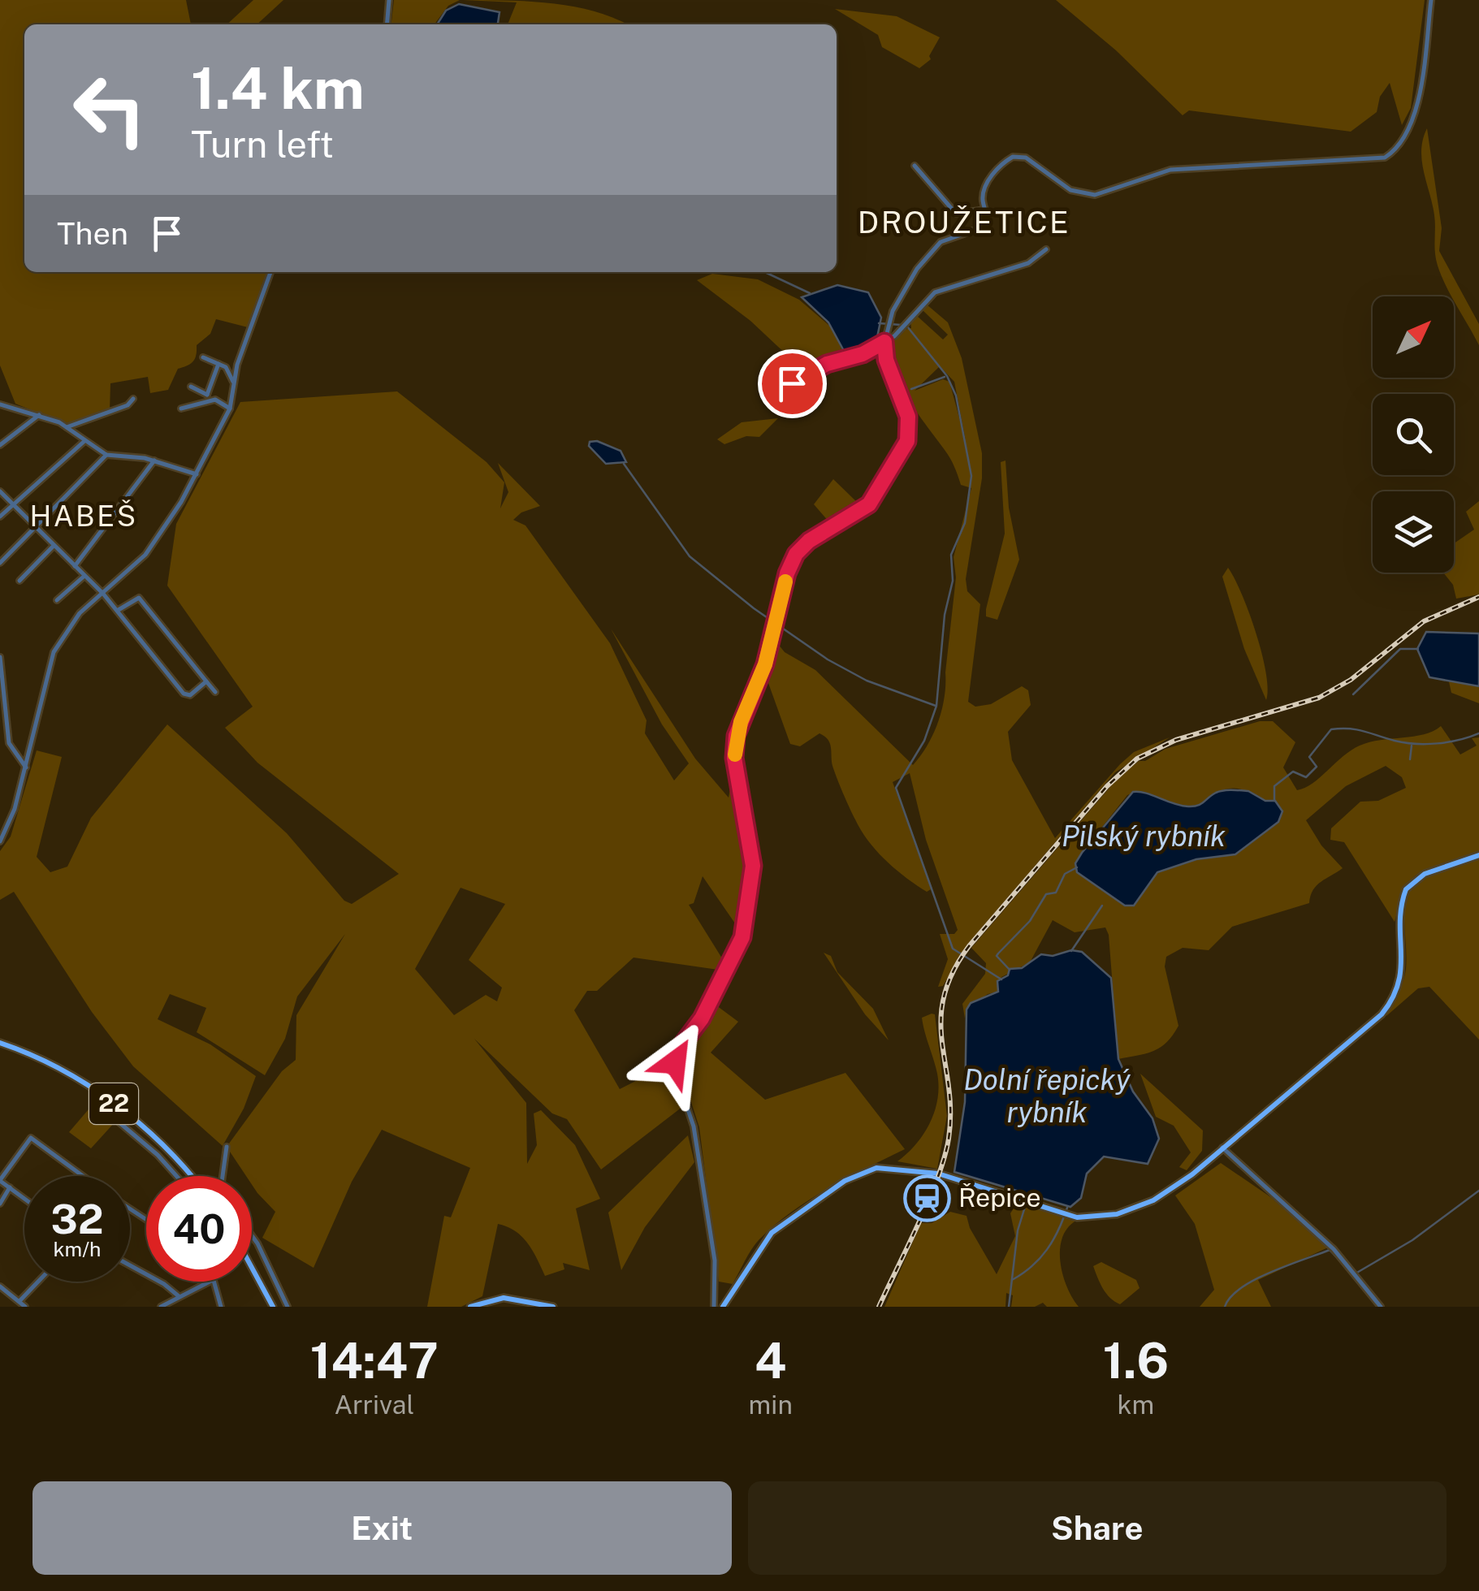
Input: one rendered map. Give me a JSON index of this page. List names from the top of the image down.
{
  "streets": {
    "main road": ["22"]
  },
  "districts": ["DROUŽETICE", "HABEŠ"],
  "water": ["Pilský rybník", "Dolní řepický rybník"],
  "places": {
    "station": ["Řepice"]
  },
  "north": "top right",
  "page": {
    "turn": ["1.4 km", "Turn left"],
    "then": "Then",
    "speed": "32 km/h",
    "limit": "40",
    "eta": [
      "14:47",
      "Arrival",
      "4",
      "min",
      "1.6",
      "km"
    ],
    "buttons": ["Exit", "Share"]
  }
}
